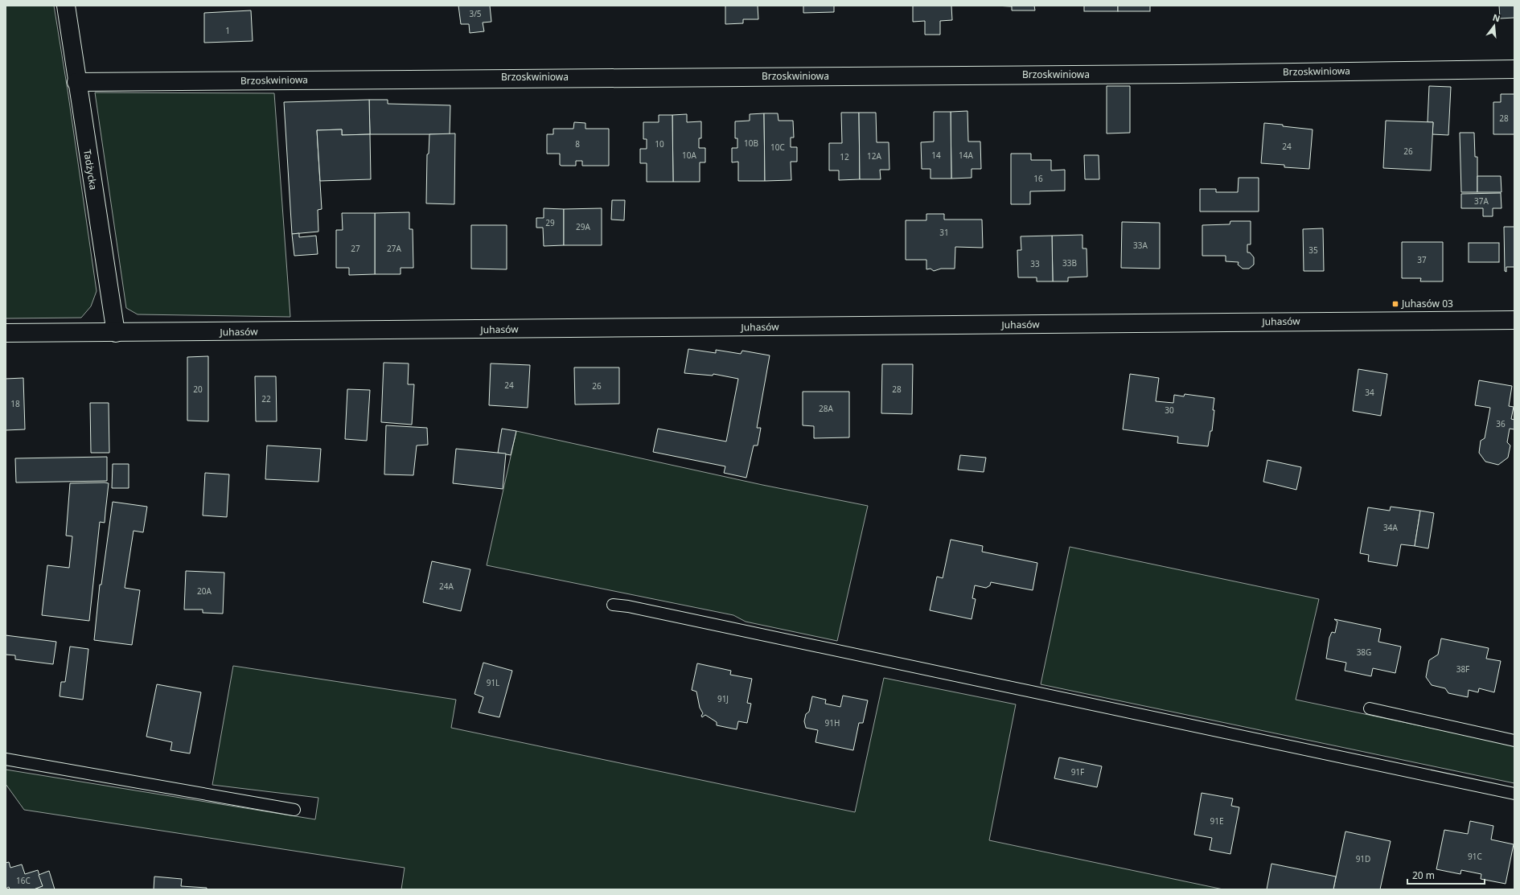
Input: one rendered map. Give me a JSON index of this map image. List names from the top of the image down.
{
  "streets": {
    "street": ["Brzoskwiniowa", "Tadżycka", "Juhasów"]
  },
  "crossings": [
    ["Brzoskwiniowa", "Tadżycka"],
    ["Tadżycka", "Juhasów"]
  ],
  "places": {
    "transit": ["Juhasów 03"]
  },
  "house_numbers": [
    "3/5",
    "1",
    "28",
    "10B",
    "8",
    "10",
    "24",
    "10C",
    "26",
    "10A",
    "14",
    "14A",
    "12A",
    "12",
    "16",
    "37A",
    "29",
    "29A",
    "31",
    "33A",
    "27",
    "27A",
    "35",
    "37",
    "33B",
    "33",
    "24",
    "26",
    "20",
    "28",
    "34",
    "22",
    "18",
    "28A",
    "30",
    "36",
    "34A",
    "24A",
    "20A",
    "38G",
    "38F",
    "91L",
    "91J",
    "91H",
    "91F",
    "91E",
    "91C",
    "91D",
    "16C"
  ],
  "scale_bar": "20 m",
  "north": "top"
}
